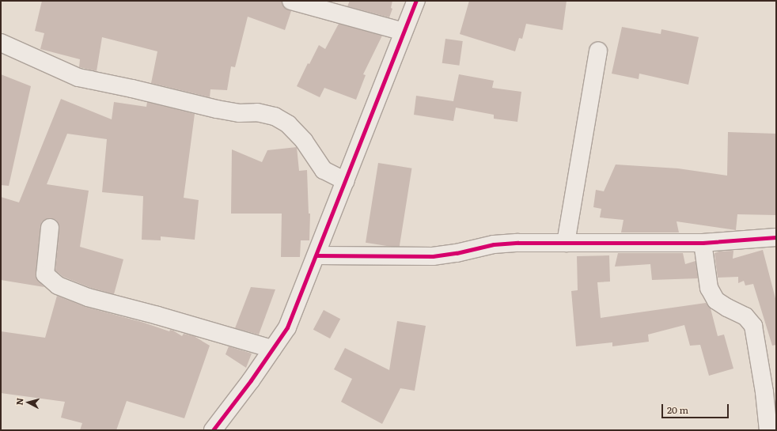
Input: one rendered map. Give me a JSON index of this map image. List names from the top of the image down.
{
  "scale_bar": "20 m",
  "north": "left"
}
